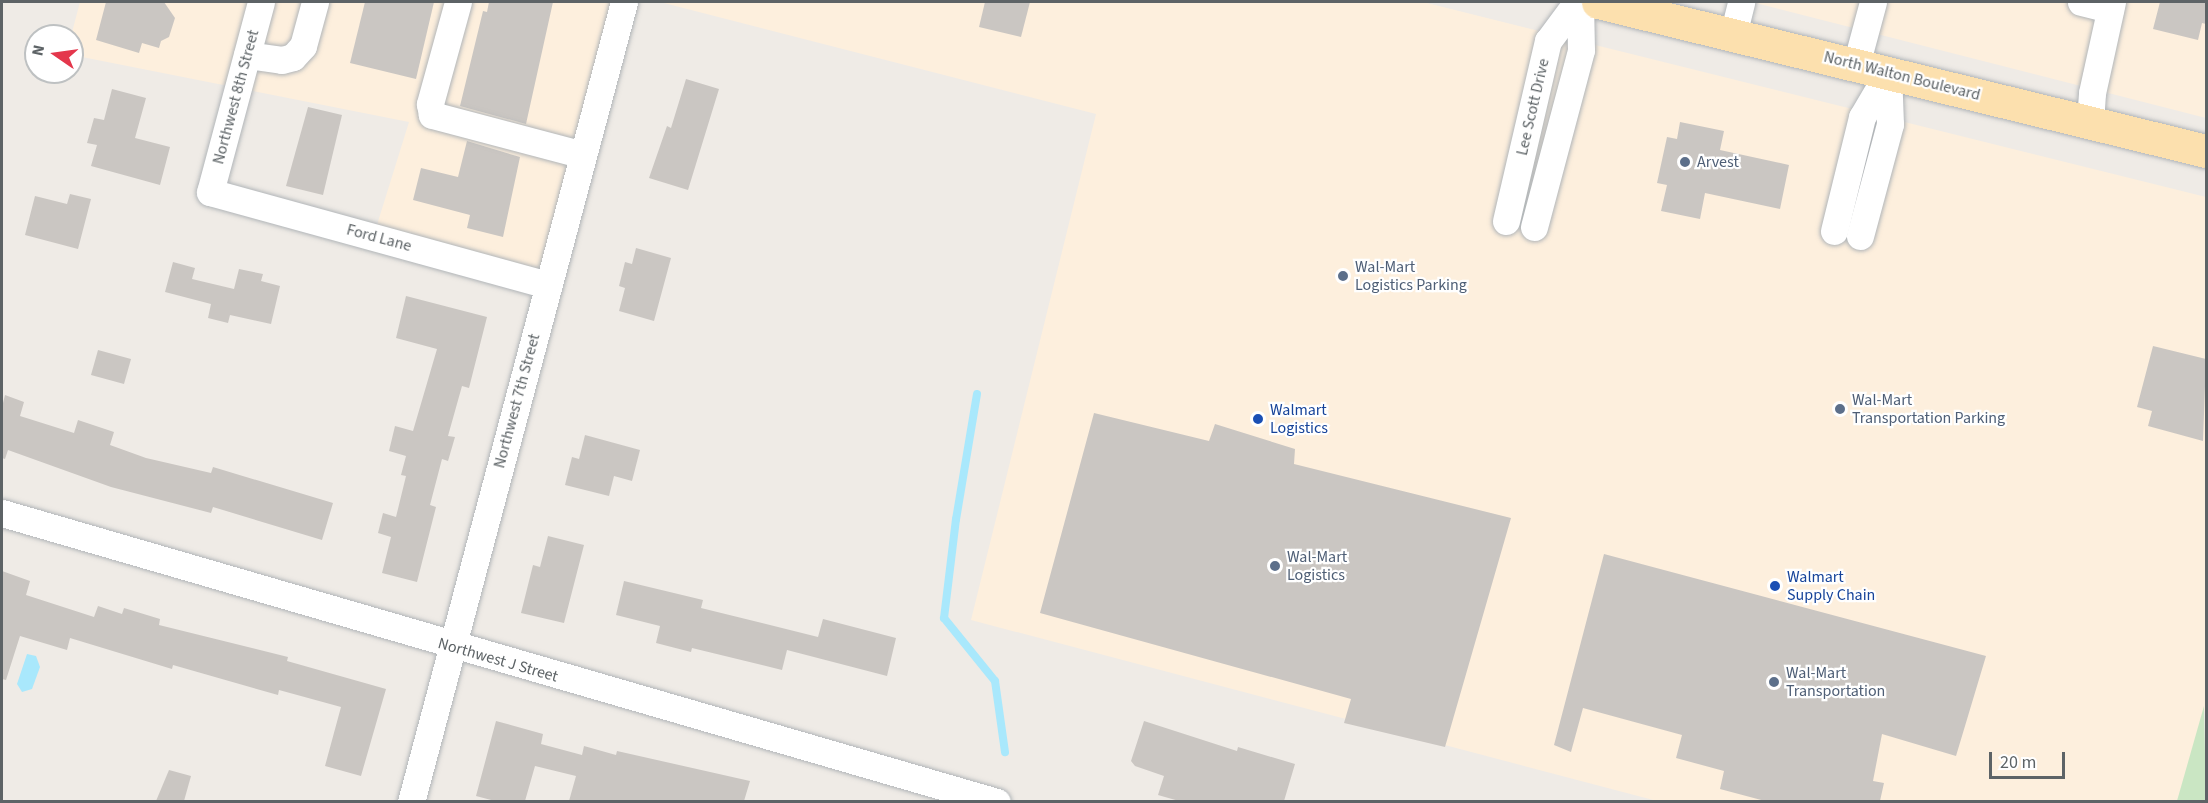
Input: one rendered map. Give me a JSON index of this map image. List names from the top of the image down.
{
  "streets": {
    "main road": ["North Walton Boulevard"],
    "street": [
      "Northwest 8th Street",
      "Lee Scott Drive",
      "Ford Lane",
      "Northwest 7th Street",
      "Northwest J Street"
    ]
  },
  "crossings": [
    ["Northwest 8th Street", "Ford Lane"],
    ["Ford Lane", "Northwest 7th Street"],
    ["Northwest 7th Street", "Northwest J Street"]
  ],
  "places": [
    "Arvest",
    "Wal-Mart Logistics Parking",
    "Wal-Mart Transportation Parking",
    "Walmart Logistics",
    "Wal-Mart Logistics",
    "Walmart Supply Chain",
    "Wal-Mart Transportation"
  ],
  "scale_bar": "20 m",
  "north": "left"
}
